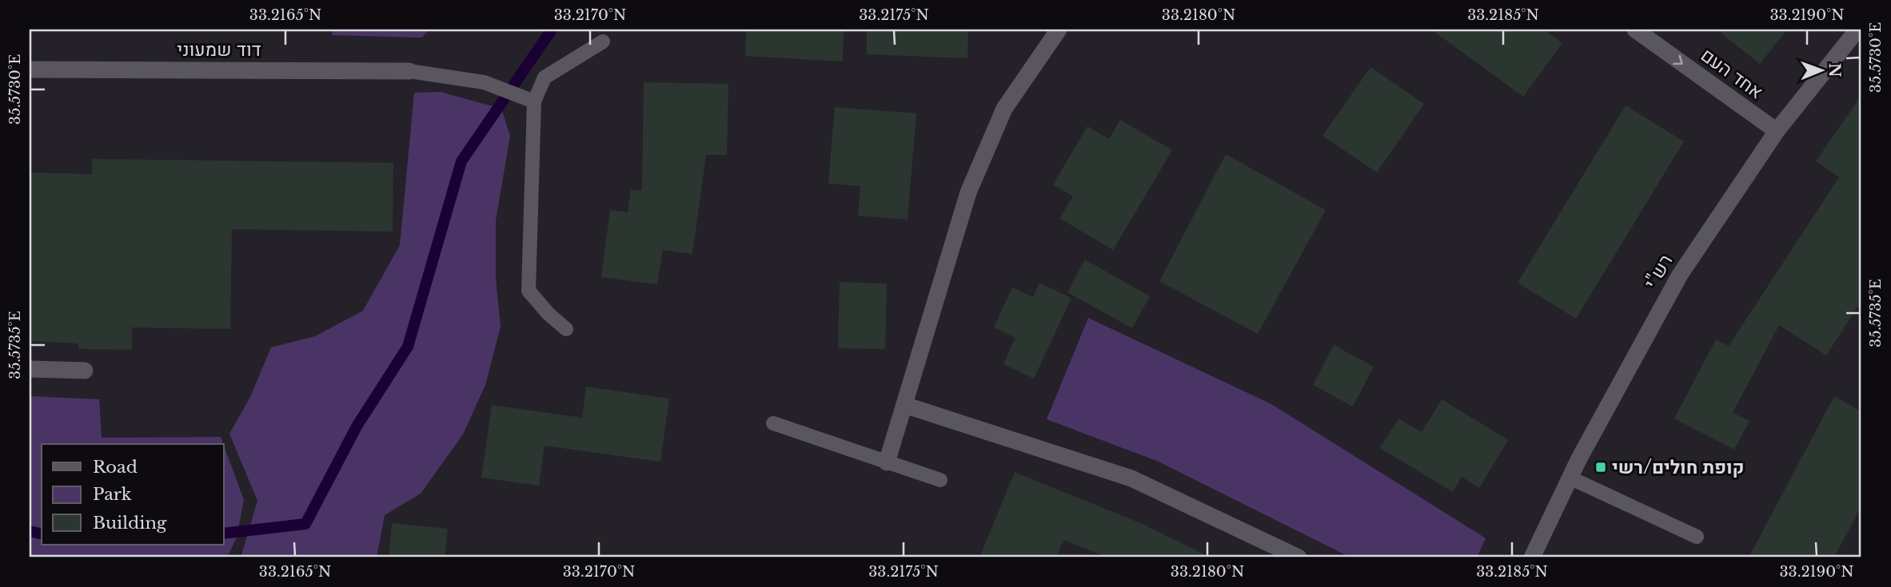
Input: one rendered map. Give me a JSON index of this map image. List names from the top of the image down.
{
  "streets": {
    "street": ["דוד שמעוני", "אחד העם", "רש\"י"]
  },
  "crossings": [
    ["אחד העם", "רש\"י"]
  ],
  "one_way": ["אחד העם"],
  "places": {
    "transit": ["קופת חולים/רשי"]
  },
  "legend": ["Road", "Park", "Building"],
  "north": "right",
  "coordinates": [
    "33.2165°N",
    "33.2170°N",
    "33.2175°N",
    "33.2180°N",
    "33.2185°N",
    "33.2190°N",
    "35.5730°E",
    "35.5735°E"
  ]
}
